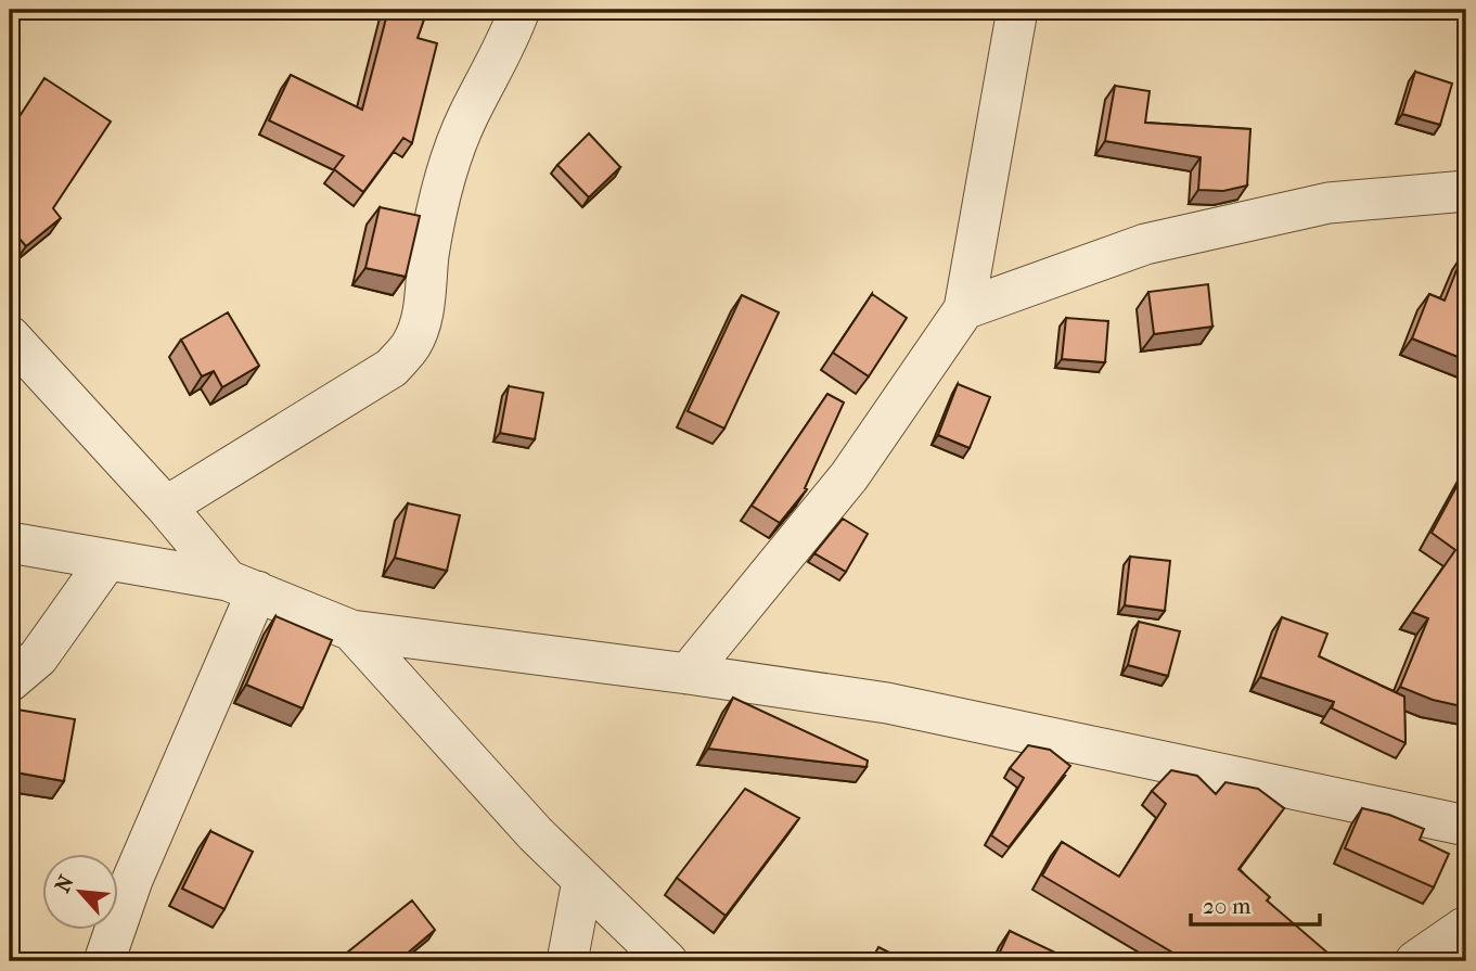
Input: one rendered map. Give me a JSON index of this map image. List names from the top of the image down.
{
  "scale_bar": "20 m",
  "north": "top left"
}
